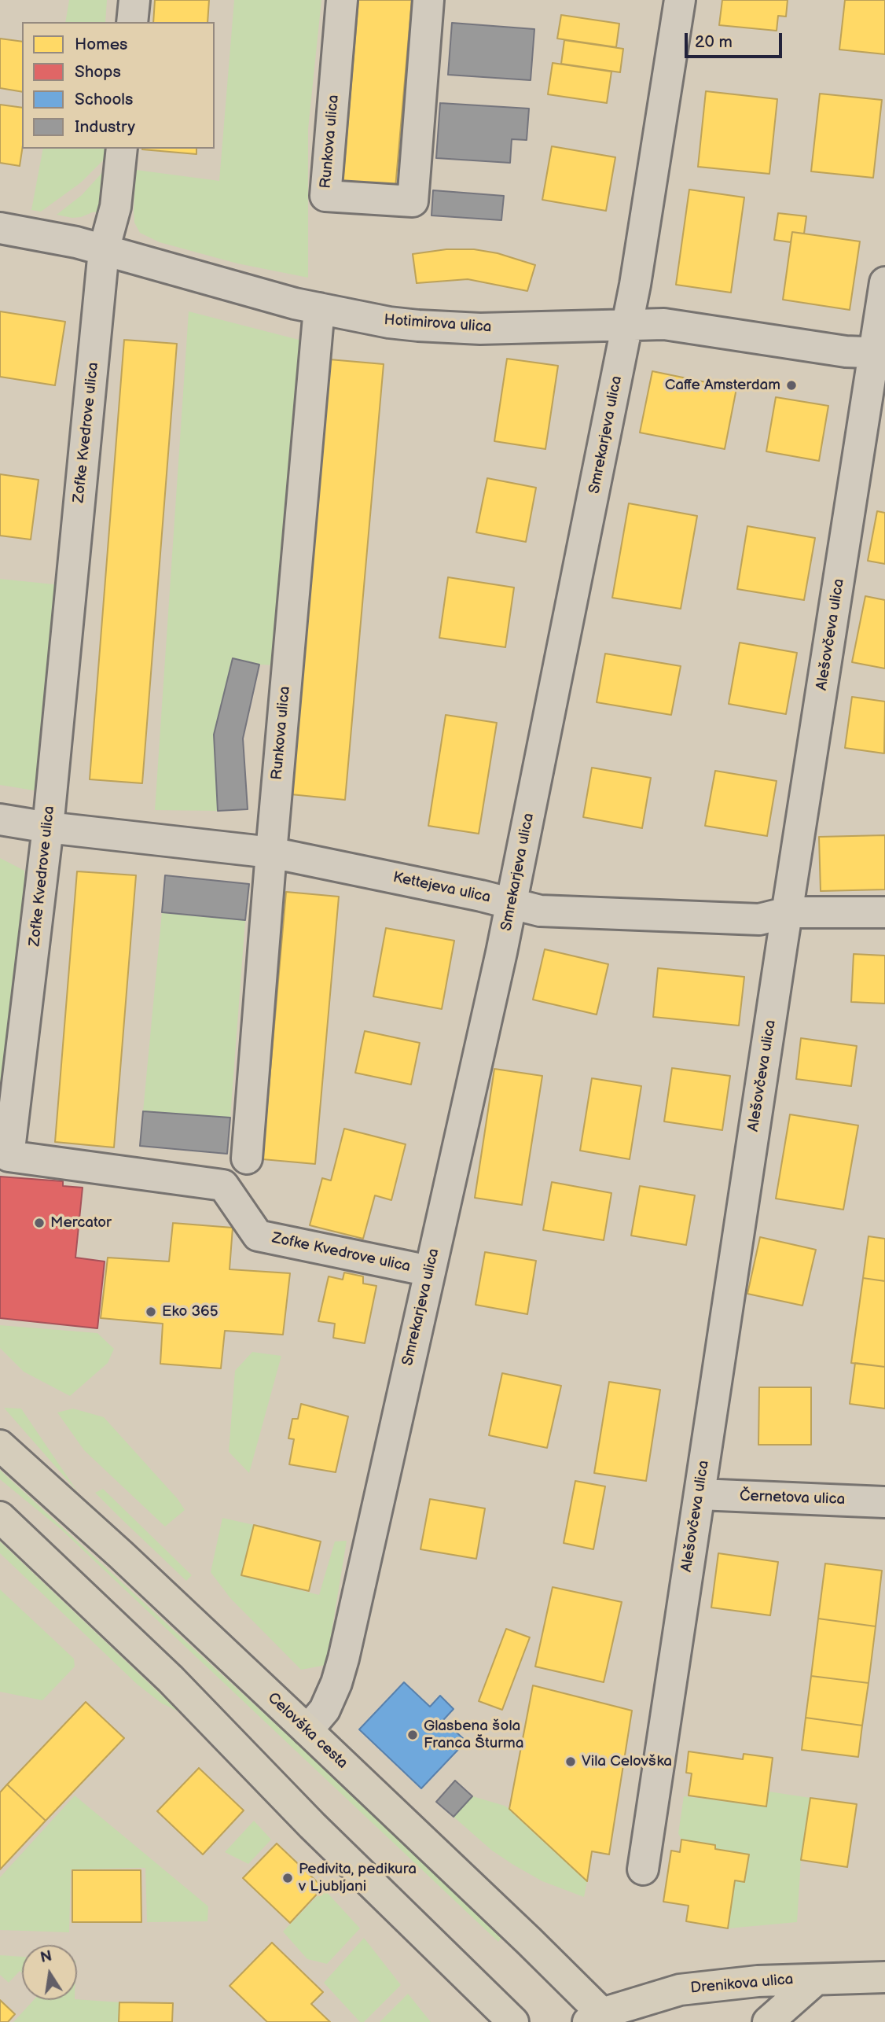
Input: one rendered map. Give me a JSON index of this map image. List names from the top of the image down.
{
  "streets": {
    "main road": ["Celovška cesta", "Drenikova ulica"],
    "street": [
      "Runkova ulica",
      "Hotimirova ulica",
      "Zofke Kvedrove ulica",
      "Smrekarjeva ulica",
      "Alešovčeva ulica",
      "Kettejeva ulica",
      "Černetova ulica"
    ]
  },
  "crossings": [
    ["Runkova ulica", "Hotimirova ulica"],
    ["Runkova ulica", "Kettejeva ulica"],
    ["Hotimirova ulica", "Zofke Kvedrove ulica"],
    ["Hotimirova ulica", "Smrekarjeva ulica"],
    ["Hotimirova ulica", "Alešovčeva ulica"],
    ["Zofke Kvedrove ulica", "Smrekarjeva ulica"],
    ["Zofke Kvedrove ulica", "Kettejeva ulica"],
    ["Smrekarjeva ulica", "Kettejeva ulica"],
    ["Smrekarjeva ulica", "Celovška cesta"],
    ["Alešovčeva ulica", "Kettejeva ulica"],
    ["Alešovčeva ulica", "Černetova ulica"],
    ["Celovška cesta", "Drenikova ulica"]
  ],
  "places": [
    "Caffe Amsterdam",
    "Mercator",
    "Eko 365",
    "Glasbena šola Franca Šturma",
    "Vila Celovška",
    "Pedivita, pedikura v Ljubljani"
  ],
  "legend": [
    "Homes",
    "Shops",
    "Schools",
    "Industry"
  ],
  "scale_bar": "20 m",
  "north": "top"
}
